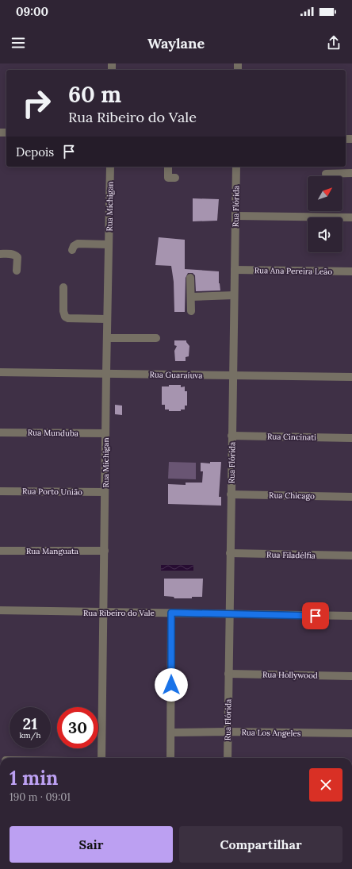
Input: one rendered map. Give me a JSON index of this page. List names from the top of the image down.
{
  "streets": {
    "street": [
      "Rua Michigan",
      "Rua Flórida",
      "Rua Ana Pereira Leão",
      "Rua Guaraíuva",
      "Rua Munduba",
      "Rua Cincinati",
      "Rua Porto União",
      "Rua Chicago",
      "Rua Manguata",
      "Rua Filadélfia",
      "Rua Ribeiro do Vale",
      "Rua Hollywood",
      "Rua Los Angeles"
    ]
  },
  "crossings": [
    ["Rua Michigan", "Rua Guaraíuva"],
    ["Rua Michigan", "Rua Munduba"],
    ["Rua Michigan", "Rua Porto União"],
    ["Rua Michigan", "Rua Manguata"],
    ["Rua Michigan", "Rua Ribeiro do Vale"],
    ["Rua Flórida", "Rua Ana Pereira Leão"],
    ["Rua Flórida", "Rua Guaraíuva"],
    ["Rua Flórida", "Rua Cincinati"],
    ["Rua Flórida", "Rua Chicago"],
    ["Rua Flórida", "Rua Filadélfia"],
    ["Rua Flórida", "Rua Ribeiro do Vale"],
    ["Rua Flórida", "Rua Hollywood"],
    ["Rua Flórida", "Rua Los Angeles"]
  ],
  "north": "top right",
  "page": {
    "status": "09:00",
    "header": "Waylane",
    "turn": ["60 m", "Rua Ribeiro do Vale"],
    "then": "Depois",
    "speed": "21 km/h",
    "limit": "30",
    "heading": ["1 min", "190 m · 09:01"],
    "buttons": ["Sair", "Compartilhar"]
  }
}
